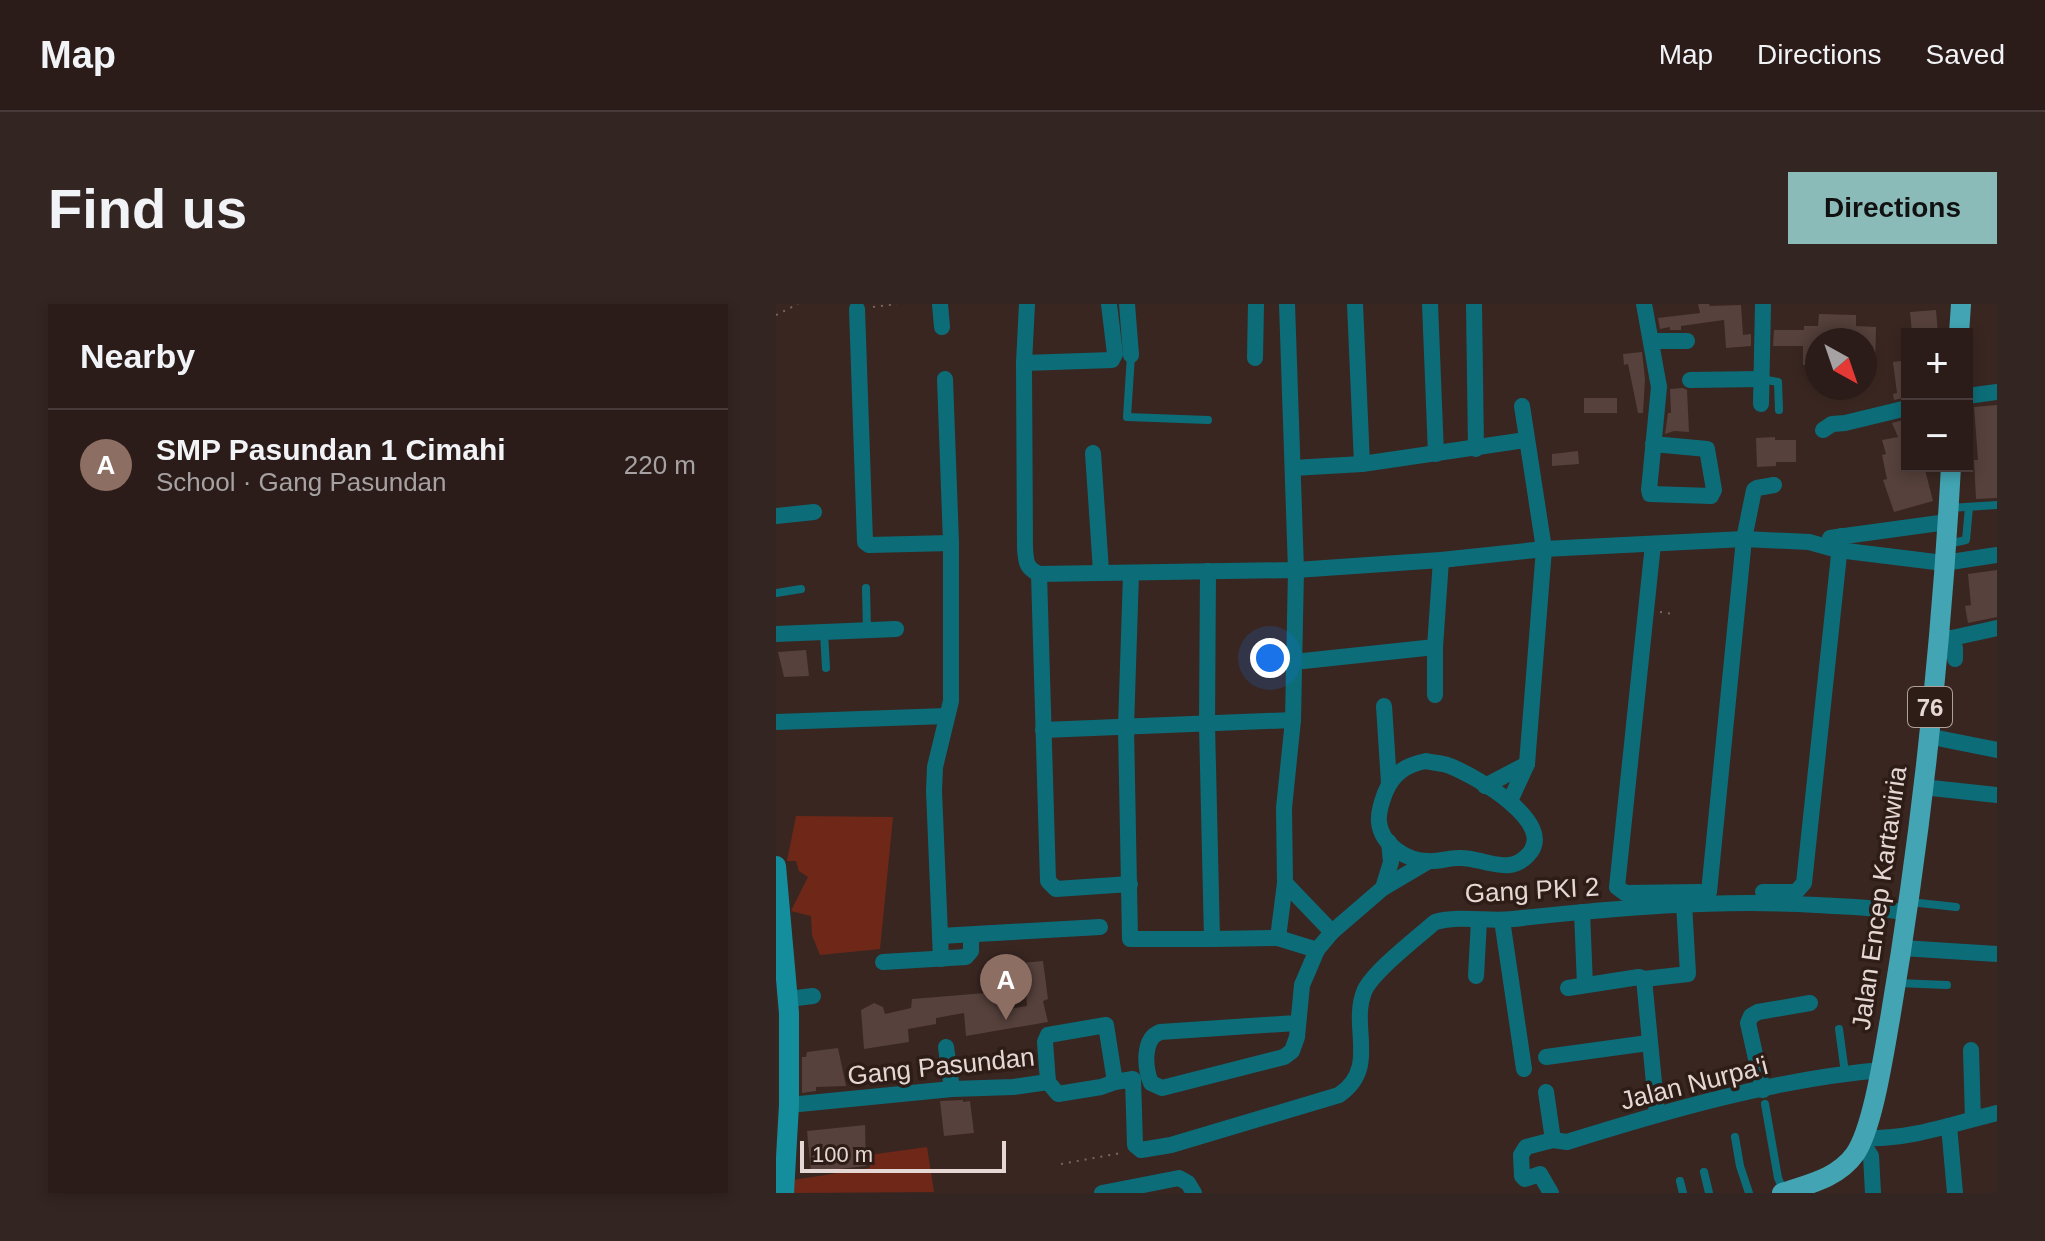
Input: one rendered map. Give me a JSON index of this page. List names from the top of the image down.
{
  "streets": {
    "main road": ["76", "Jalan Encep Kartawiria"],
    "street": ["Gang PKI 2", "Gang Pasundan", "Jalan Nurpa'i"]
  },
  "crossings": [
    ["Gang PKI 2", "Jalan Encep Kartawiria"],
    ["Jalan Encep Kartawiria", "Jalan Nurpa'i"]
  ],
  "scale_bar": "100 m",
  "north": "bottom right",
  "page": {
    "header": "Map",
    "nav": ["Map", "Directions", "Saved"],
    "buttons": "Directions",
    "title": "Find us",
    "heading": "Nearby",
    "map_buttons": ["+", "−"],
    "list": [
      {
        "mark": "A",
        "name": "SMP Pasundan 1 Cimahi",
        "note": "School · Gang Pasundan",
        "value": "220 m"
      }
    ],
    "pins": "A",
    "scale": "100 m"
  }
}
